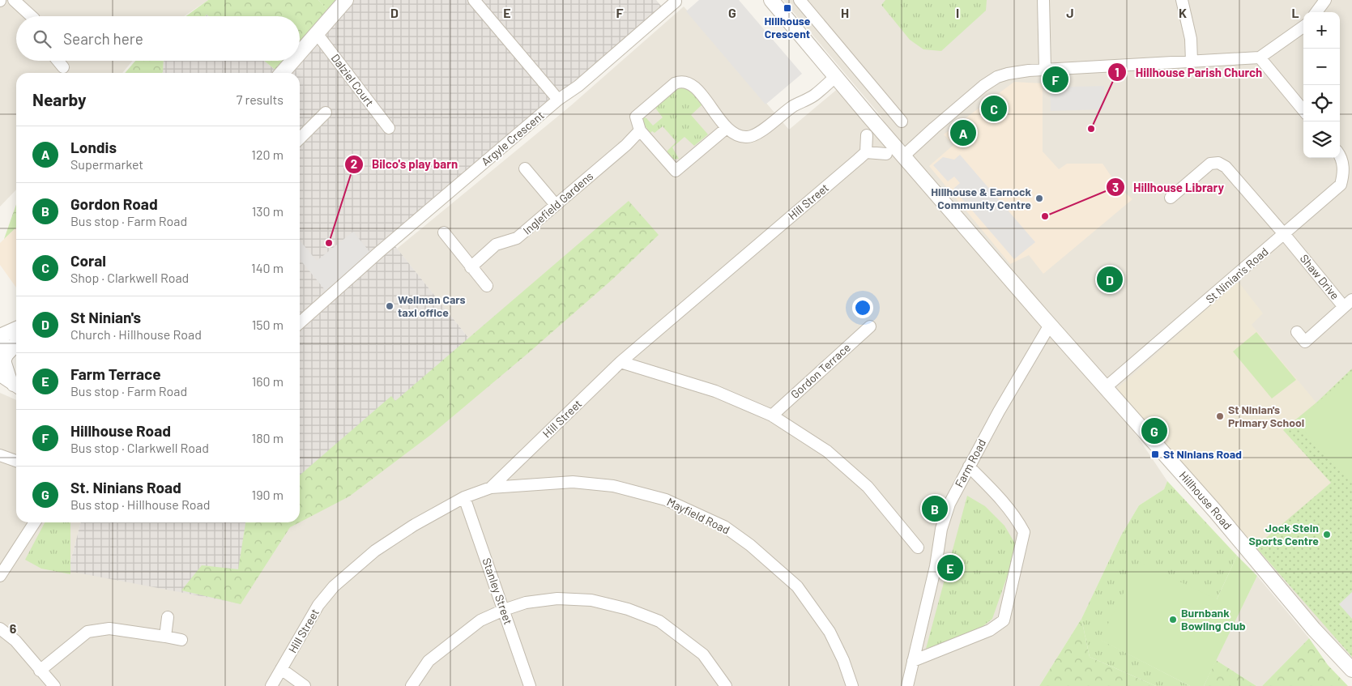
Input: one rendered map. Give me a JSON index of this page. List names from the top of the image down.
{
  "streets": {
    "street": [
      "Dalziel Court",
      "Argyle Crescent",
      "Hill Street",
      "Inglefield Gardens",
      "St Ninian's Road",
      "Shaw Drive",
      "Gordon Terrace",
      "Farm Road",
      "Hillhouse Road",
      "Mayfield Road",
      "Stanley Street"
    ]
  },
  "crossings": [
    ["Hill Street", "Mayfield Road"],
    ["Hill Street", "Stanley Street"],
    ["St Ninian's Road", "Shaw Drive"],
    ["St Ninian's Road", "Hillhouse Road"],
    ["Farm Road", "Hillhouse Road"]
  ],
  "places": {
    "transit": ["Hillhouse Crescent", "St Ninians Road"],
    "other": [
      "Hillhouse Parish Church",
      "Hillhouse & Earnock Community Centre",
      "Hillhouse Library",
      "Bilco's play barn",
      "Wellman Cars taxi office",
      "St Ninian's Primary School",
      "Jock Stein Sports Centre",
      "Burnbank Bowling Club"
    ]
  },
  "page": {
    "map_buttons": ["+", "−"],
    "search": "Search here",
    "pins": [
      "F",
      "C",
      "A",
      "D",
      "G",
      "B",
      "E"
    ],
    "heading": ["Nearby", "7 results"],
    "list": [
      {
        "mark": "A",
        "name": "Londis",
        "note": "Supermarket",
        "value": "120 m"
      },
      {
        "mark": "B",
        "name": "Gordon Road",
        "note": "Bus stop · Farm Road",
        "value": "130 m"
      },
      {
        "mark": "C",
        "name": "Coral",
        "note": "Shop · Clarkwell Road",
        "value": "140 m"
      },
      {
        "mark": "D",
        "name": "St Ninian's",
        "note": "Church · Hillhouse Road",
        "value": "150 m"
      },
      {
        "mark": "E",
        "name": "Farm Terrace",
        "note": "Bus stop · Farm Road",
        "value": "160 m"
      },
      {
        "mark": "F",
        "name": "Hillhouse Road",
        "note": "Bus stop · Clarkwell Road",
        "value": "180 m"
      },
      {
        "mark": "G",
        "name": "St. Ninians Road",
        "note": "Bus stop · Hillhouse Road",
        "value": "190 m"
      }
    ]
  },
  "grid": {
    "columns": [
      "D",
      "E",
      "F",
      "G",
      "H",
      "I",
      "J",
      "K",
      "L"
    ],
    "rows": ["6"]
  }
}
